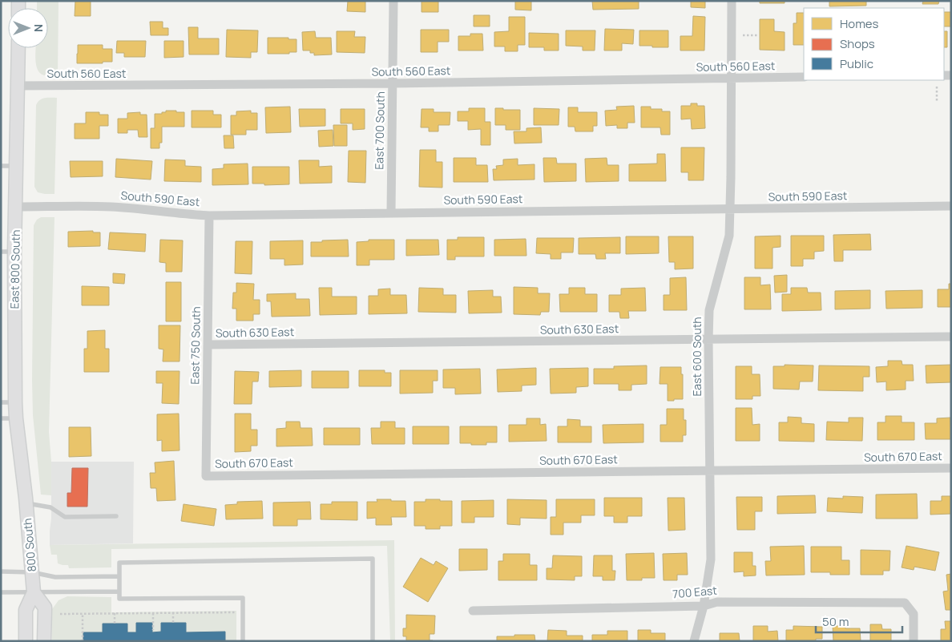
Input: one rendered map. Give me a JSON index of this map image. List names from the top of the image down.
{
  "streets": {
    "main road": ["East 800 South", "800 South"],
    "street": [
      "South 560 East",
      "East 700 South",
      "South 590 East",
      "South 630 East",
      "East 750 South",
      "East 600 South",
      "South 670 East",
      "700 East"
    ]
  },
  "crossings": [
    ["South 560 East", "East 700 South"],
    ["South 560 East", "East 800 South"],
    ["South 560 East", "East 600 South"],
    ["East 700 South", "South 590 East"],
    ["South 590 East", "East 800 South"],
    ["South 590 East", "East 750 South"],
    ["South 590 East", "East 600 South"],
    ["East 800 South", "800 South"],
    ["South 630 East", "East 750 South"],
    ["South 630 East", "East 600 South"],
    ["East 750 South", "South 670 East"],
    ["East 600 South", "South 670 East"],
    ["East 600 South", "700 East"]
  ],
  "legend": ["Homes", "Shops", "Public"],
  "scale_bar": "50 m",
  "north": "right"
}
